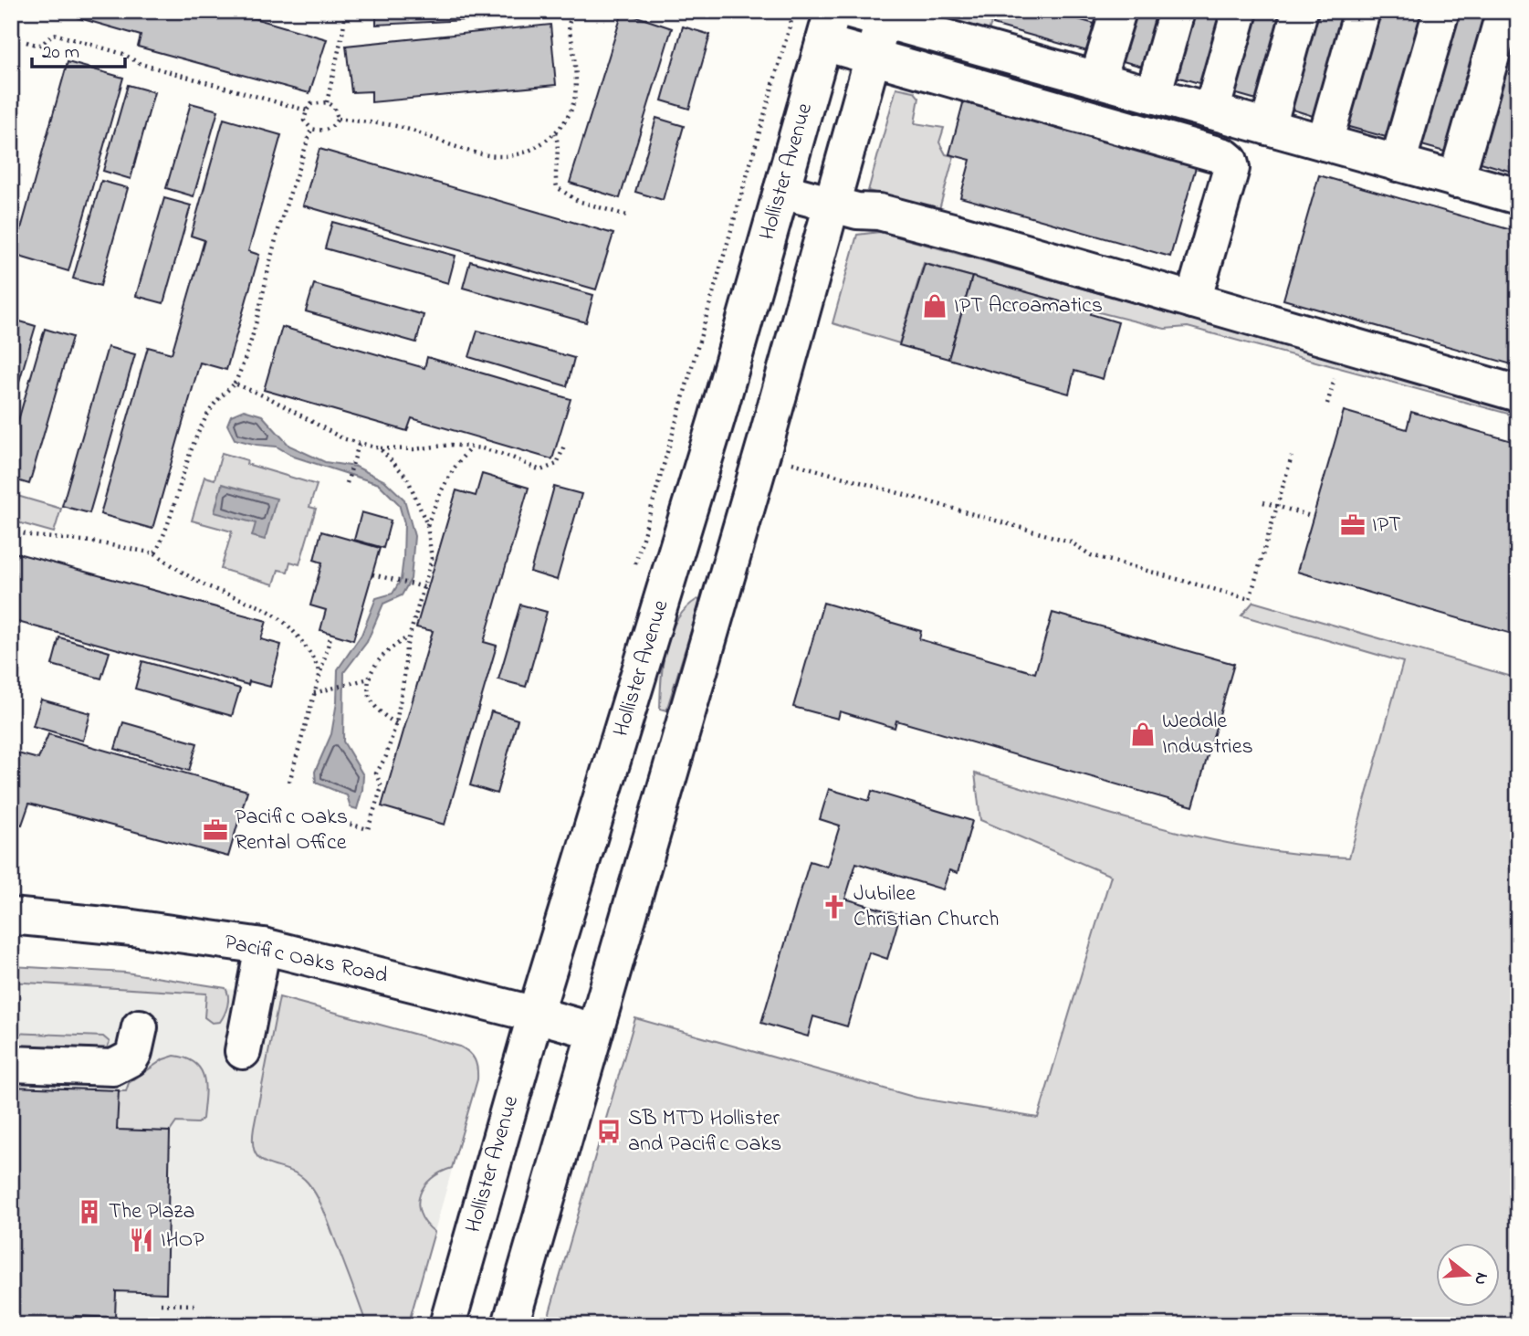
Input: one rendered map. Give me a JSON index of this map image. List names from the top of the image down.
{
  "streets": {
    "main road": ["Hollister Avenue", "Pacific Oaks Road"]
  },
  "crossings": [
    ["Hollister Avenue", "Pacific Oaks Road"]
  ],
  "places": {
    "shop": ["IPT Acroamatics", "Weddle Industries"],
    "office": ["IPT", "Pacific Oaks Rental Office"],
    "church": ["Jubilee Christian Church"],
    "bus stop": ["SB MTD Hollister and Pacific Oaks"],
    "building": ["The Plaza"],
    "restaurant": ["IHOP"]
  },
  "scale_bar": "20 m",
  "north": "right"
}
